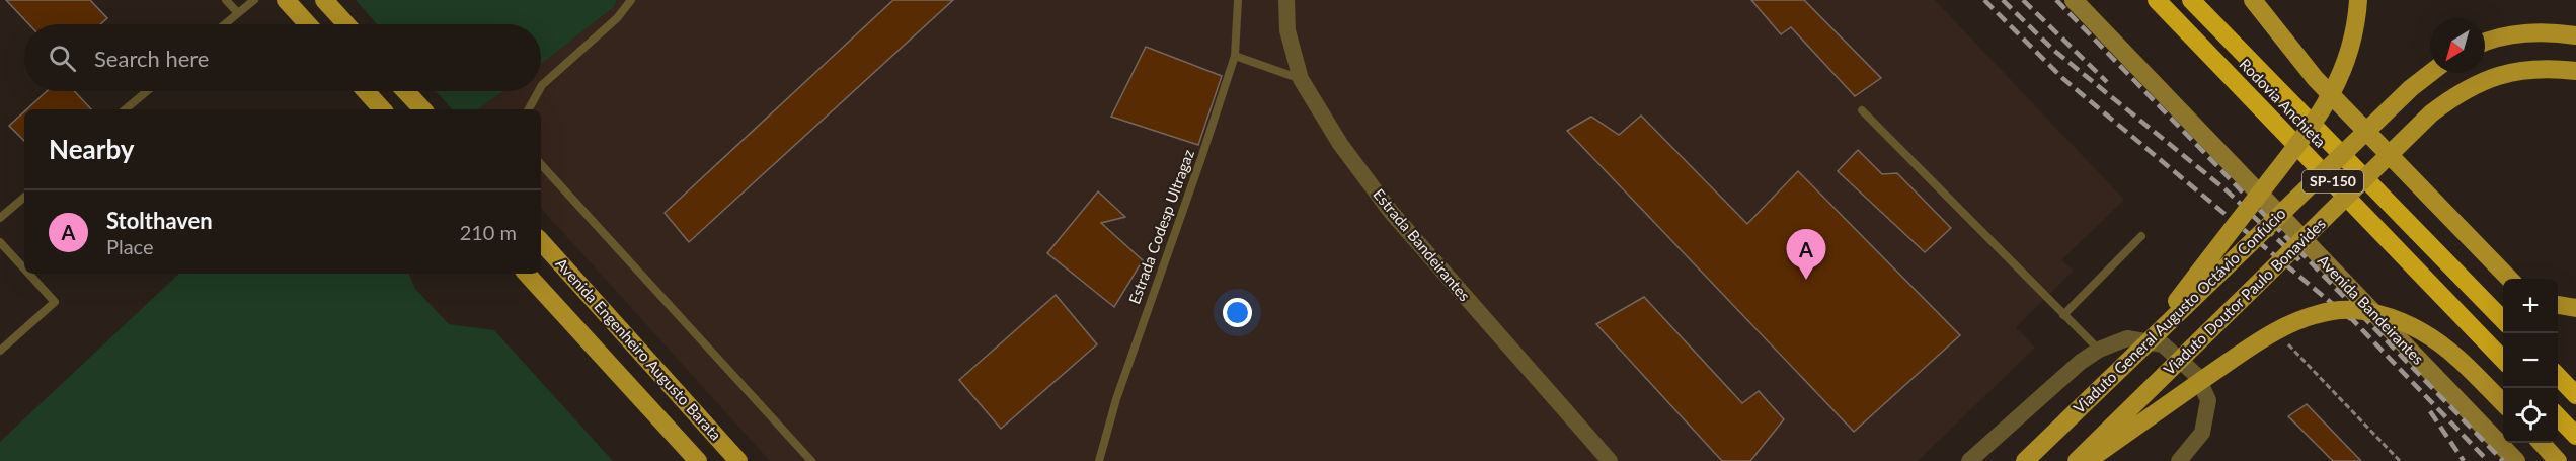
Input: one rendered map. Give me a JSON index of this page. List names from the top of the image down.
{
  "streets": {
    "highway": ["Rodovia Anchieta", "SP-150"],
    "main road": [
      "Viaduto Doutor Paulo Bonavides",
      "Avenida Bandeirantes",
      "Viaduto General Augusto Octávio Confúcio",
      "Avenida Engenheiro Augusto Barata"
    ],
    "street": ["Estrada Bandeirantes"],
    "lane": ["Estrada Codesp Ultragaz"]
  },
  "north": "bottom left",
  "page": {
    "search": "Search here",
    "heading": "Nearby",
    "list": [
      {
        "mark": "A",
        "name": "Stolthaven",
        "note": "Place",
        "value": "210 m"
      }
    ],
    "pins": "A",
    "map_buttons": ["+", "−"]
  }
}
